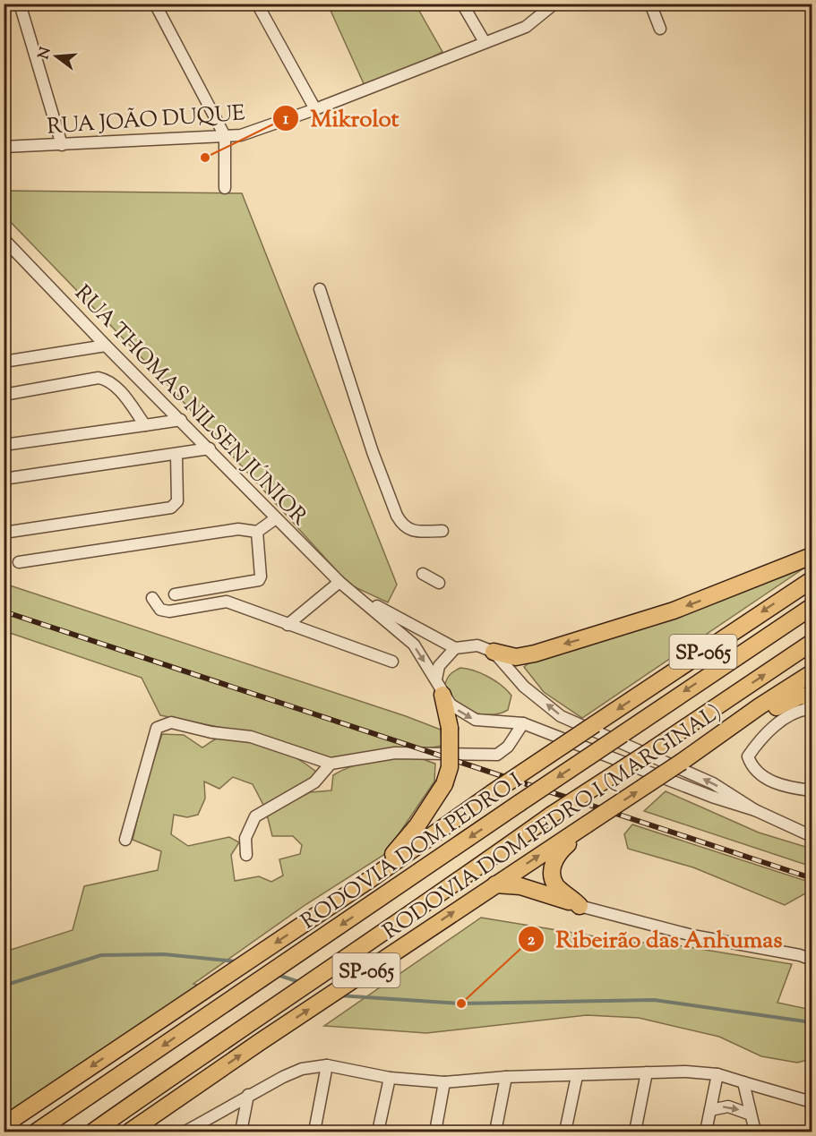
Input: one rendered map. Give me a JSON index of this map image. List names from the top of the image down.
{
  "streets": {
    "highway": ["SP-065", "RODOVIA DOM PEDRO I (MARGINAL)", "RODOVIA DOM PEDRO I"],
    "street": ["RUA JOÃO DUQUE", "RUA THOMAS NILSEN JÚNIOR"]
  },
  "places": ["Mikrolot", "Ribeirão das Anhumas"],
  "north": "left"
}
